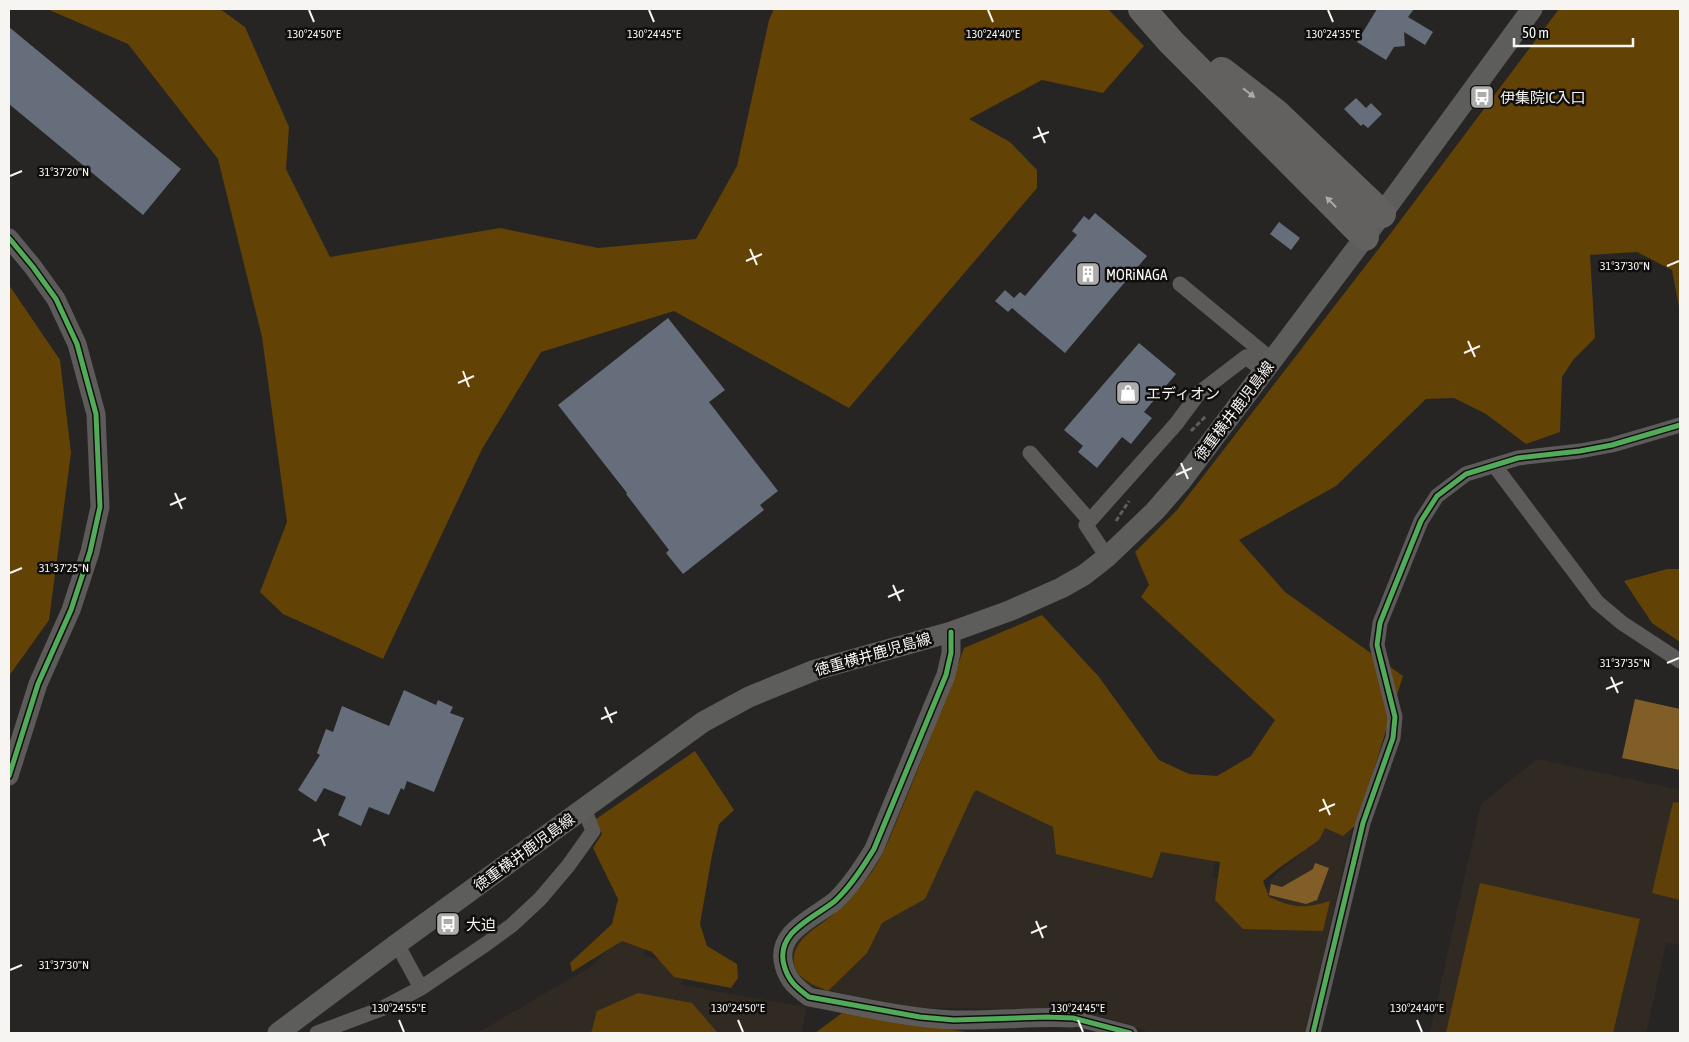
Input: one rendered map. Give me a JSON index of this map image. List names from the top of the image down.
{
  "streets": {
    "main road": ["徳重横井鹿児島線"]
  },
  "places": {
    "bus stop": ["伊集院IC入口", "大迫"],
    "building": ["MORiNAGA"],
    "shop": ["エディオン"]
  },
  "scale_bar": "50 m",
  "coordinates": [
    "130°24'50\"E",
    "130°24'45\"E",
    "130°24'40\"E",
    "130°24'35\"E",
    "31°37'20\"N",
    "31°37'30\"N",
    "31°37'25\"N",
    "31°37'35\"N",
    "130°24'55\"E"
  ]
}
